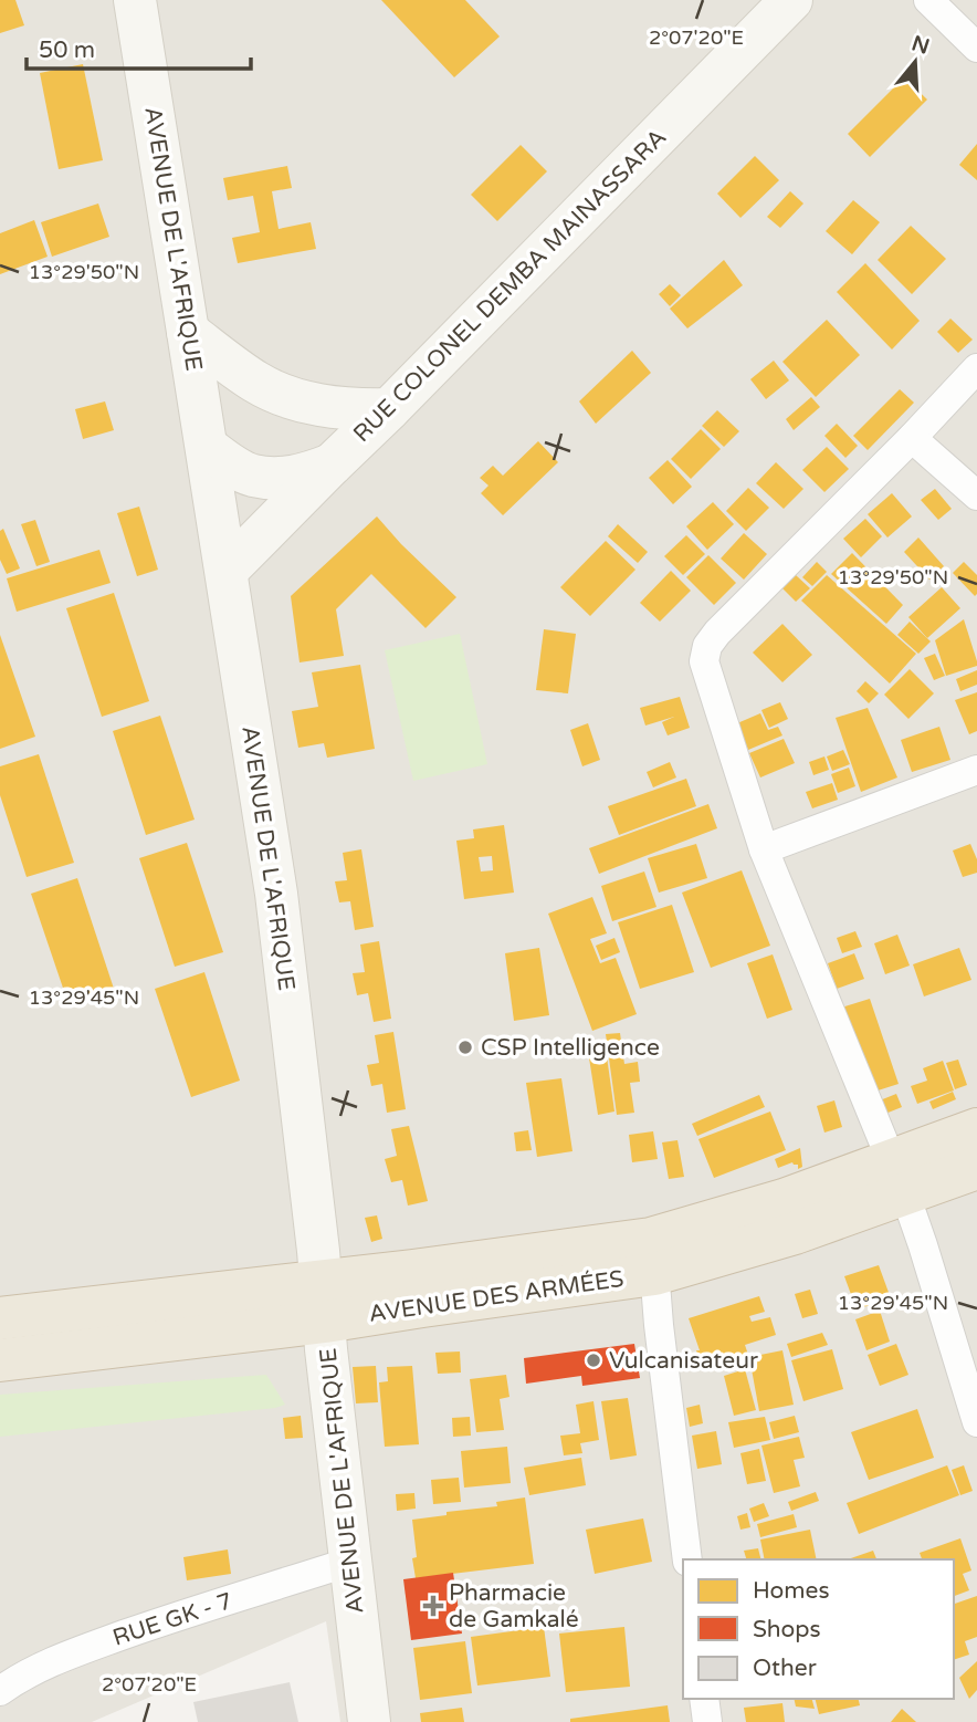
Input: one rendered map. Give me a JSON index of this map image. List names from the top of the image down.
{
  "streets": {
    "highway": ["AVENUE DES ARMÉES"],
    "main road": ["AVENUE DE L'AFRIQUE", "RUE COLONEL DEMBA MAINASSARA"],
    "street": ["RUE GK - 7"]
  },
  "crossings": [
    ["AVENUE DE L'AFRIQUE", "RUE COLONEL DEMBA MAINASSARA"],
    ["AVENUE DE L'AFRIQUE", "AVENUE DES ARMÉES"],
    ["AVENUE DE L'AFRIQUE", "RUE GK - 7"]
  ],
  "places": {
    "other": ["CSP Intelligence", "Vulcanisateur"],
    "health": ["Pharmacie de Gamkalé"]
  },
  "legend": ["Homes", "Shops", "Other"],
  "scale_bar": "50 m",
  "north": "top",
  "coordinates": ["2°07'20\"E", "13°29'50\"N", "13°29'45\"N"]
}
